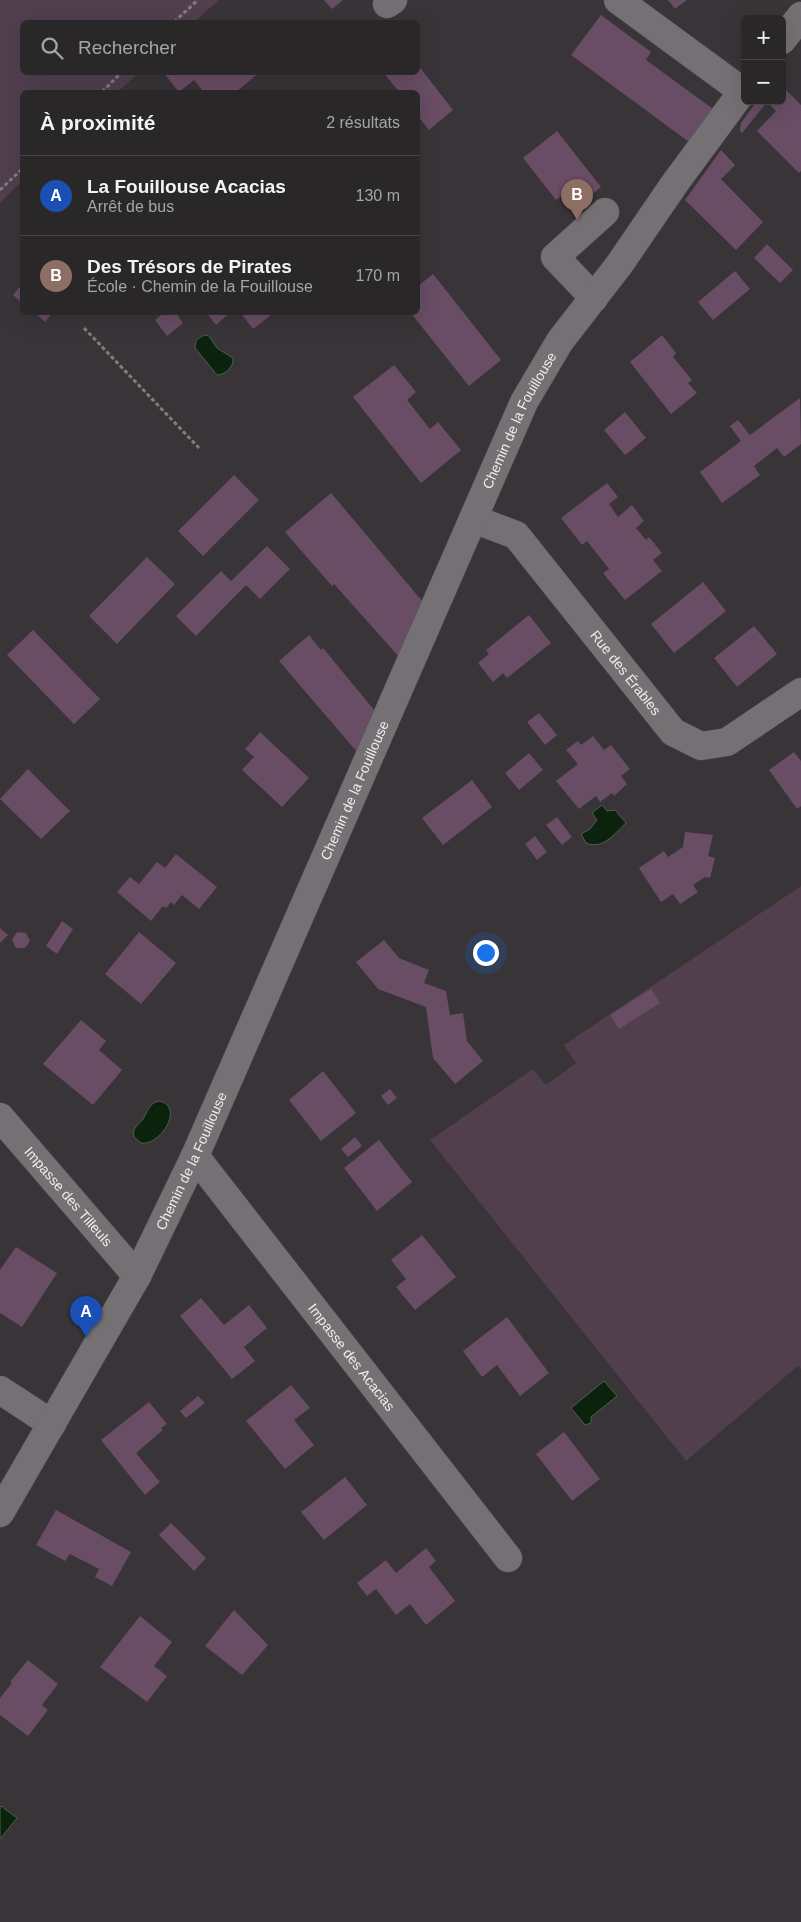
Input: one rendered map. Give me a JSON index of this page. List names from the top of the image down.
{
  "streets": {
    "street": [
      "Chemin de la Fouillouse",
      "Rue des Érables",
      "Impasse des Tilleuls",
      "Impasse des Acacias"
    ]
  },
  "crossings": [
    ["Chemin de la Fouillouse", "Rue des Érables"],
    ["Chemin de la Fouillouse", "Impasse des Tilleuls"],
    ["Chemin de la Fouillouse", "Impasse des Acacias"]
  ],
  "page": {
    "map_buttons": ["+", "−"],
    "search": "Rechercher",
    "heading": ["À proximité", "2 résultats"],
    "list": [
      {
        "mark": "A",
        "name": "La Fouillouse Acacias",
        "note": "Arrêt de bus",
        "value": "130 m"
      },
      {
        "mark": "B",
        "name": "Des Trésors de Pirates",
        "note": "École · Chemin de la Fouillouse",
        "value": "170 m"
      }
    ],
    "pins": ["B", "A"]
  }
}
